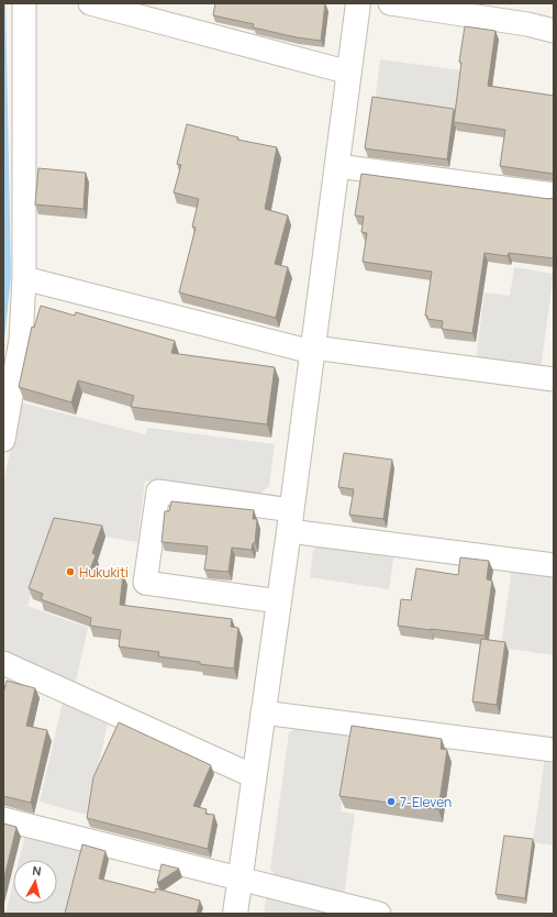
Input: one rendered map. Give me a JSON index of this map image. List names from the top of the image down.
{
  "places": ["Hukukiti", "7-Eleven"],
  "north": "top"
}
